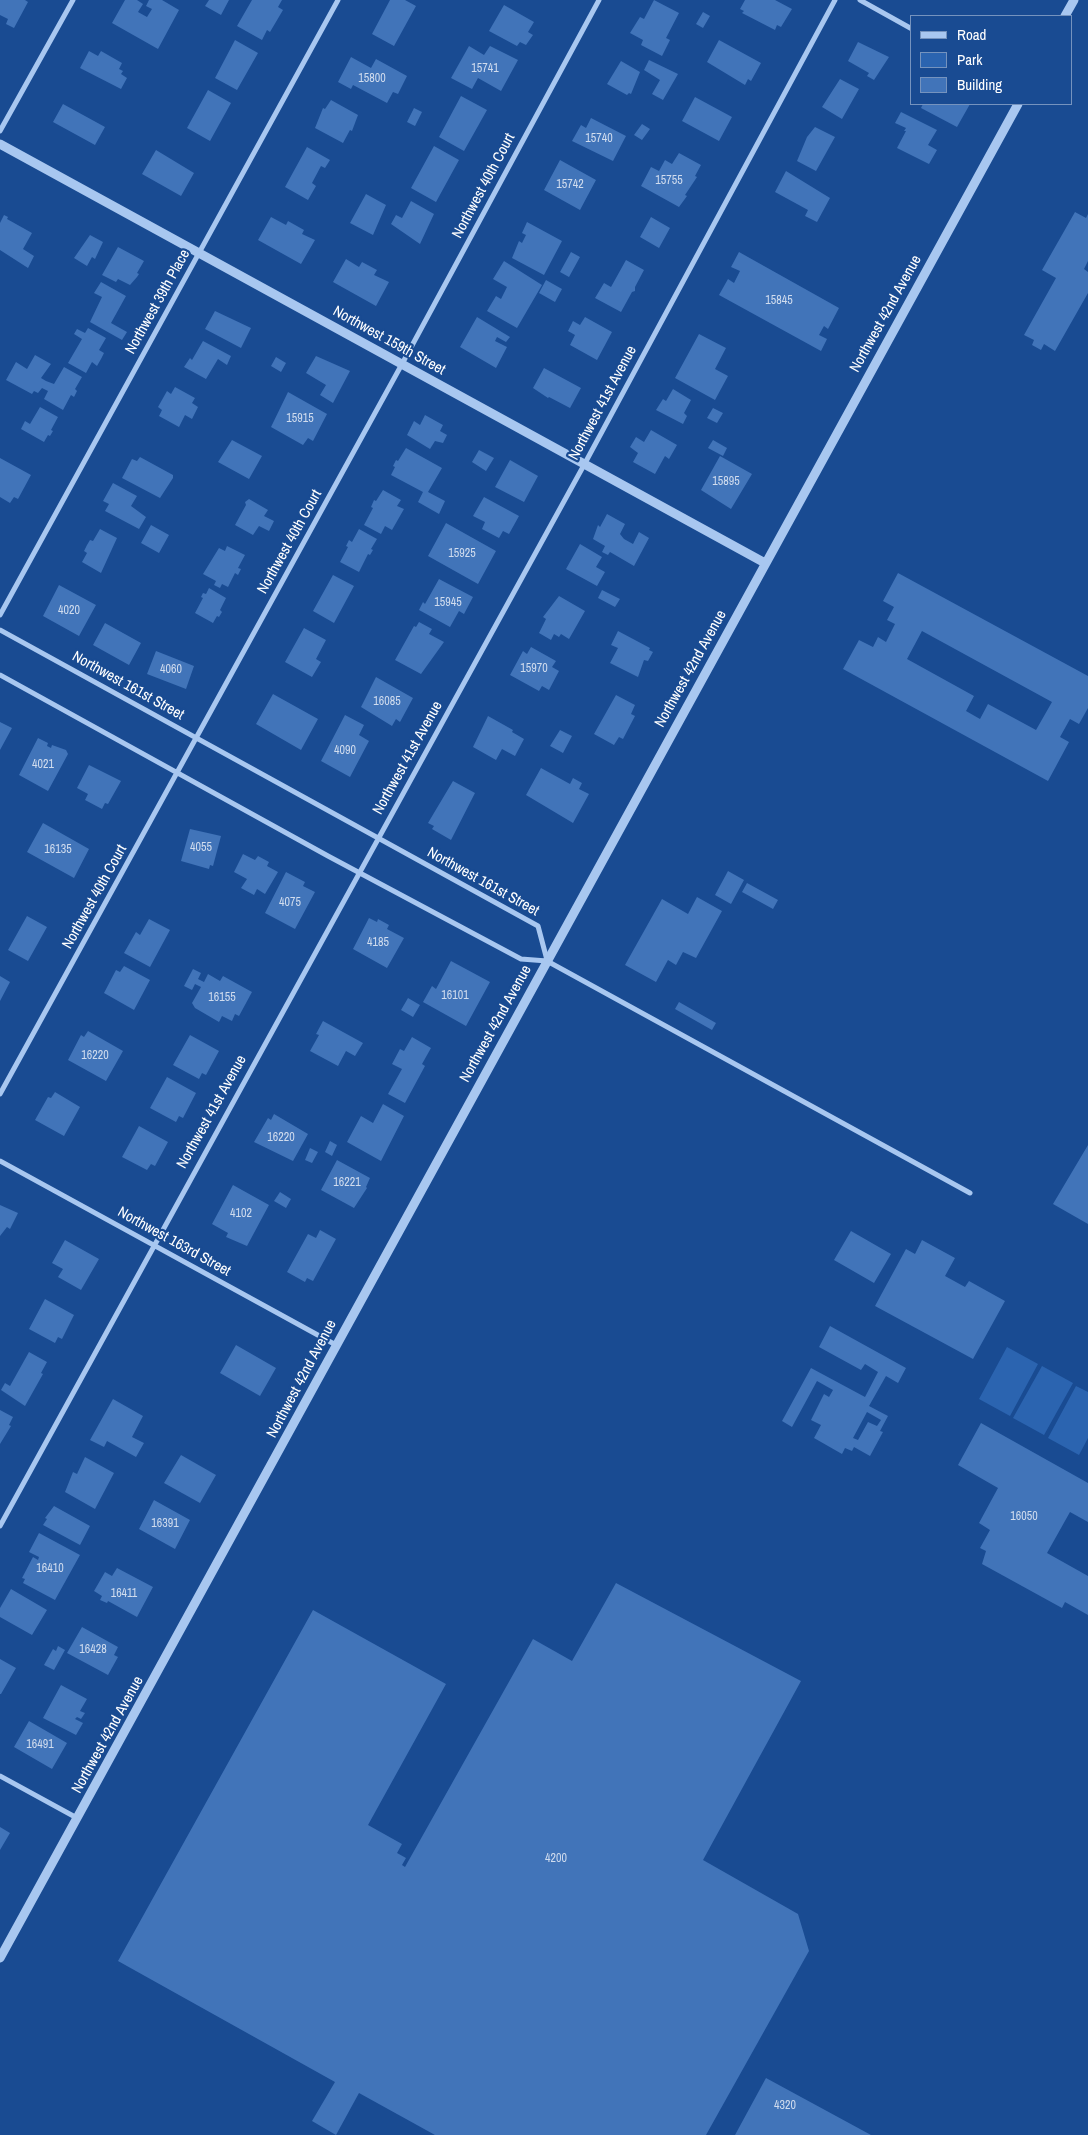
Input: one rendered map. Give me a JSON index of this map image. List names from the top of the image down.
{
  "streets": {
    "street": [
      "Northwest 40th Court",
      "Northwest 39th Place",
      "Northwest 42nd Avenue",
      "Northwest 159th Street",
      "Northwest 41st Avenue",
      "Northwest 161st Street",
      "Northwest 163rd Street"
    ]
  },
  "crossings": [
    ["Northwest 40th Court", "Northwest 159th Street"],
    ["Northwest 40th Court", "Northwest 161st Street"],
    ["Northwest 39th Place", "Northwest 159th Street"],
    ["Northwest 42nd Avenue", "Northwest 159th Street"],
    ["Northwest 42nd Avenue", "Northwest 161st Street"],
    ["Northwest 42nd Avenue", "Northwest 163rd Street"],
    ["Northwest 159th Street", "Northwest 41st Avenue"],
    ["Northwest 41st Avenue", "Northwest 161st Street"],
    ["Northwest 41st Avenue", "Northwest 163rd Street"]
  ],
  "house_numbers": [
    "15741",
    "15800",
    "15740",
    "15755",
    "15742",
    "15845",
    "15915",
    "15895",
    "15925",
    "15945",
    "4020",
    "15970",
    "4060",
    "16085",
    "4090",
    "4021",
    "4055",
    "16135",
    "4075",
    "4185",
    "16101",
    "16155",
    "16220",
    "16220",
    "16221",
    "4102",
    "16050",
    "16391",
    "16410",
    "16411",
    "16428",
    "16491",
    "4200",
    "4320"
  ],
  "legend": ["Road", "Park", "Building"]
}
